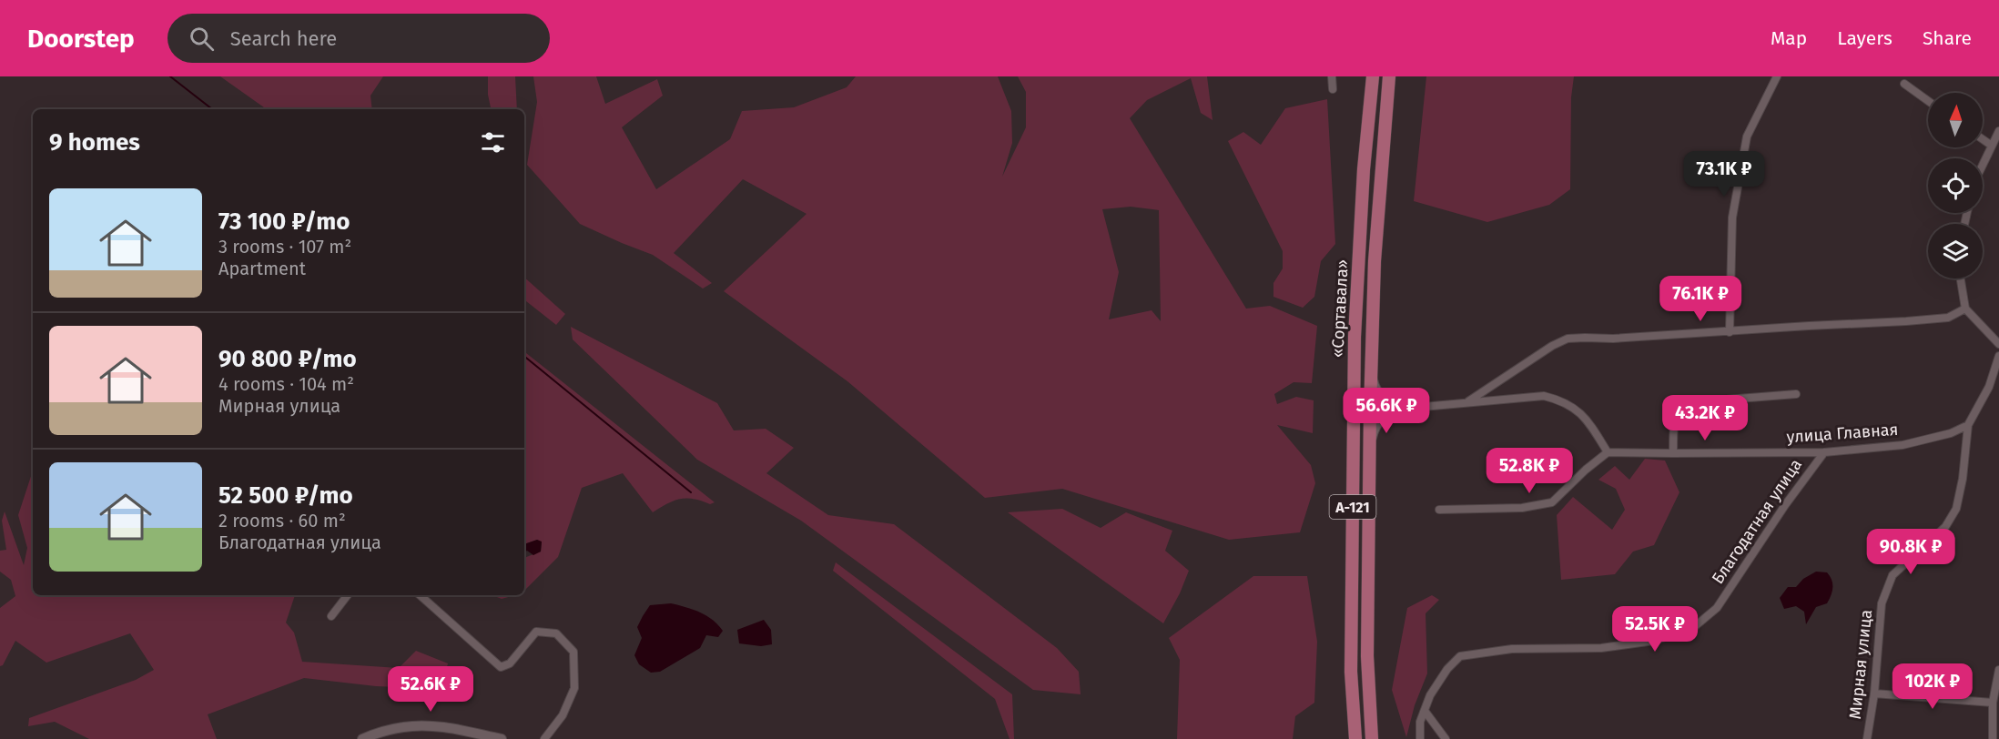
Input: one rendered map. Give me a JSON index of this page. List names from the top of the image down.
{
  "streets": {
    "highway": ["«Сортавала»", "А-121"],
    "street": ["улица Главная", "Благодатная улица", "Мирная улица"]
  },
  "crossings": [
    ["улица Главная", "Благодатная улица"],
    ["улица Главная", "Мирная улица"]
  ],
  "north": "top",
  "page": {
    "header": "Doorstep",
    "search": "Search here",
    "nav": ["Map", "Layers", "Share"],
    "heading": "9 homes",
    "price": [
      "73.1K ₽",
      "76.1K ₽",
      "56.6K ₽",
      "43.2K ₽",
      "52.8K ₽",
      "90.8K ₽",
      "52.5K ₽",
      "102K ₽",
      "52.6K ₽"
    ],
    "list": [
      {
        "name": "73 100 ₽/mo",
        "note": "3 rooms · 107 m² · Apartment"
      },
      {
        "name": "90 800 ₽/mo",
        "note": "4 rooms · 104 m² · Мирная улица"
      },
      {
        "name": "52 500 ₽/mo",
        "note": "2 rooms · 60 m² · Благодатная улица"
      }
    ]
  }
}
